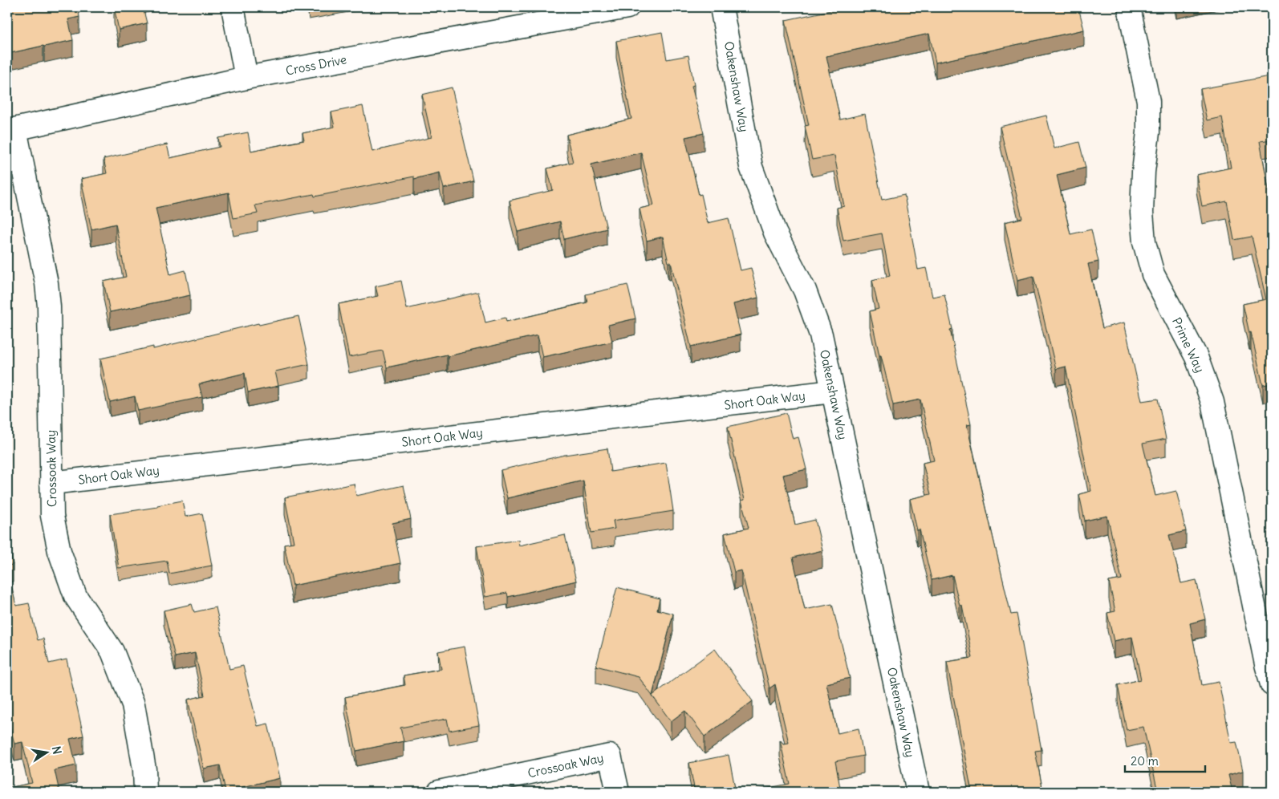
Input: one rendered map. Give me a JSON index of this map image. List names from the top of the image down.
{
  "streets": {
    "street": [
      "Cross Drive",
      "Oakenshaw Way",
      "Prime Way",
      "Short Oak Way",
      "Crossoak Way"
    ]
  },
  "crossings": [
    ["Cross Drive", "Crossoak Way"],
    ["Oakenshaw Way", "Short Oak Way"],
    ["Short Oak Way", "Crossoak Way"]
  ],
  "scale_bar": "20 m",
  "north": "right"
}
